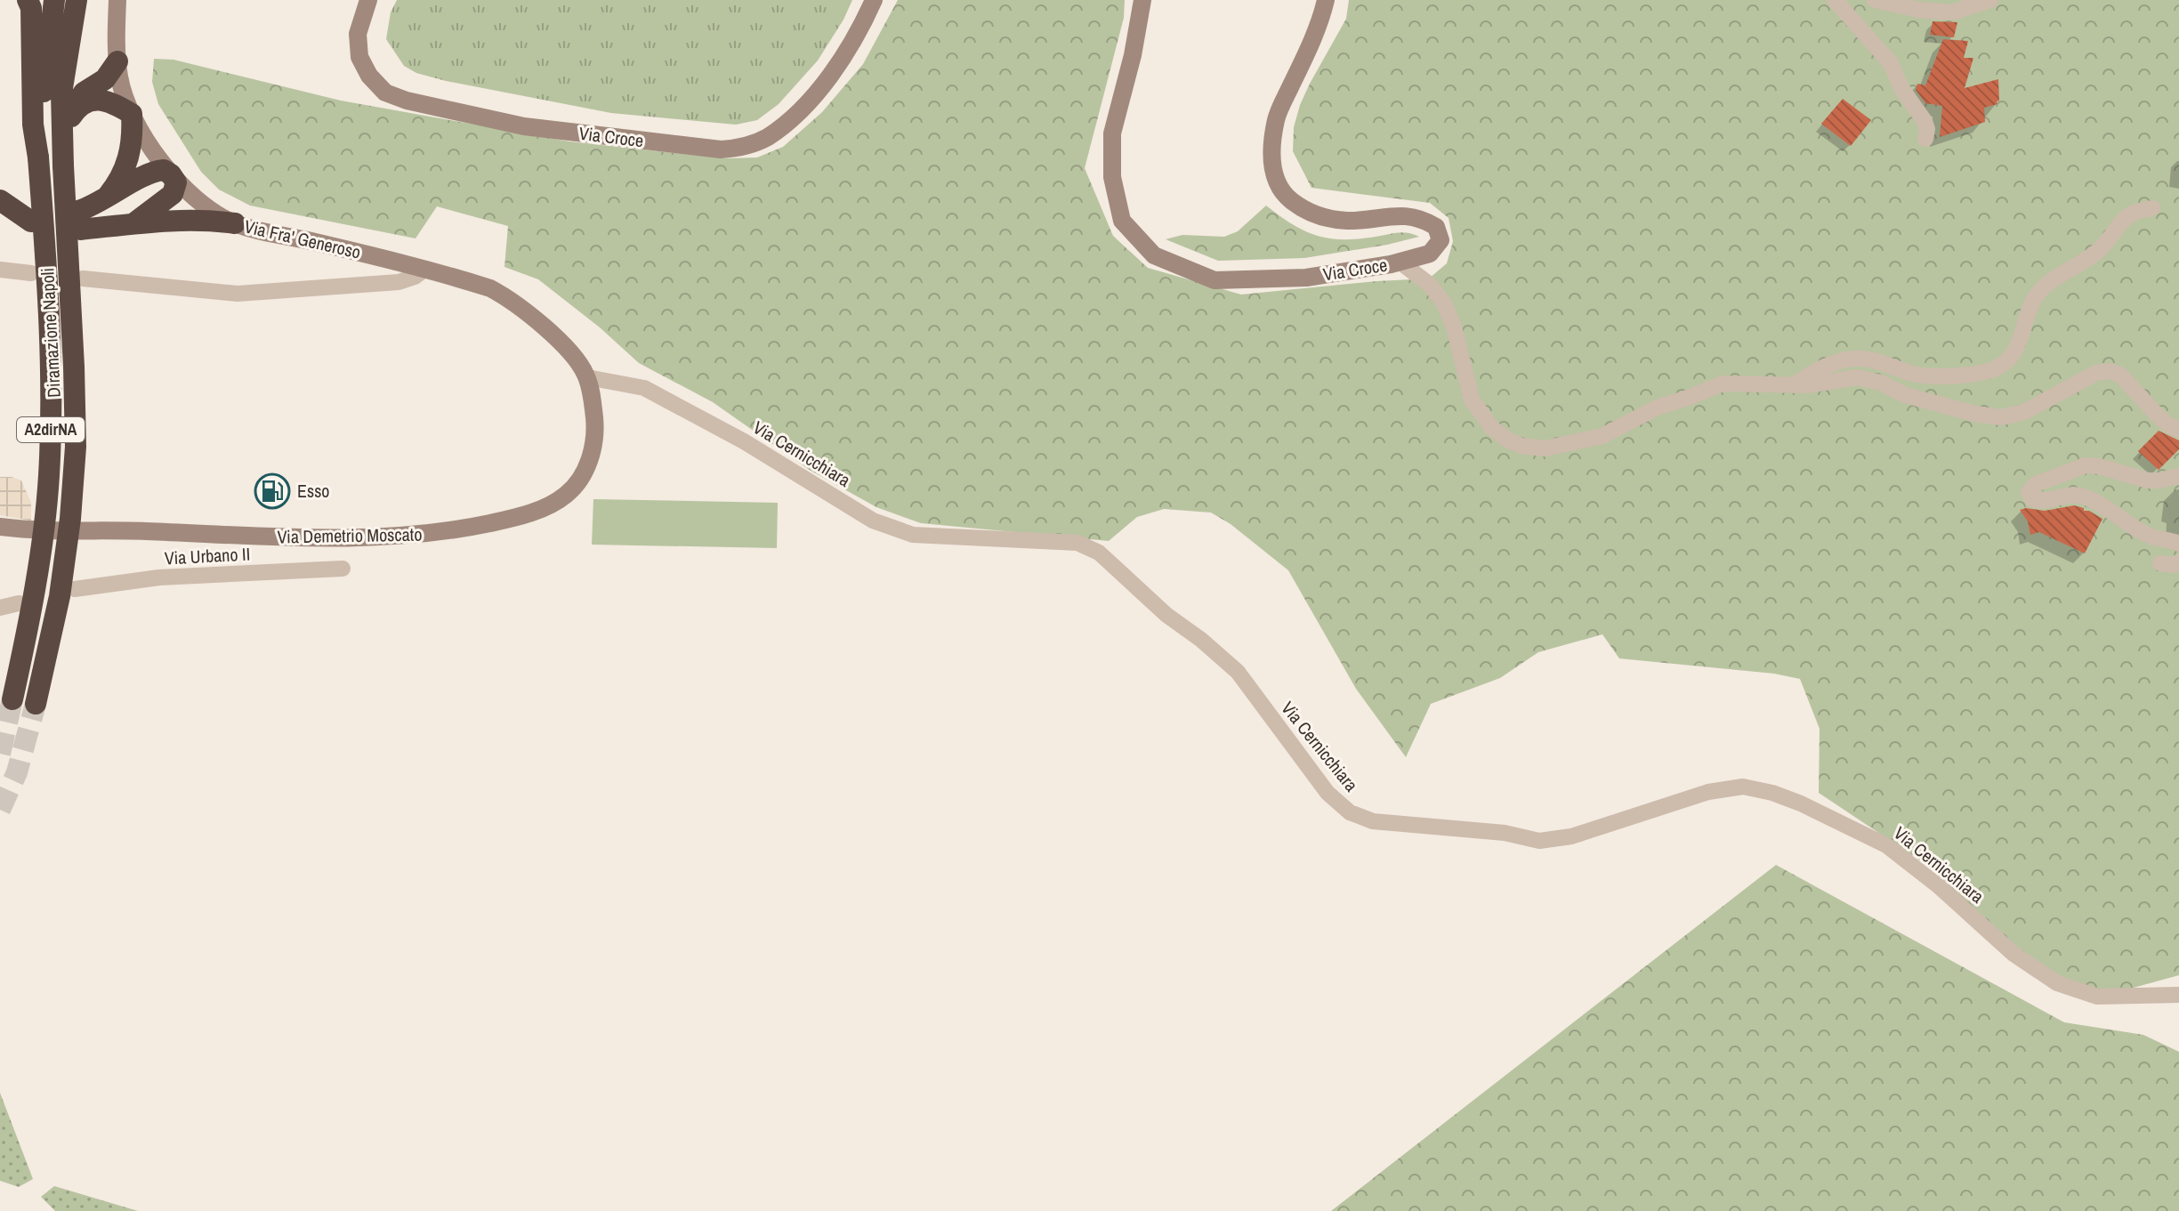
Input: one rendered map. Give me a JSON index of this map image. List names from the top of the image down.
{
  "streets": {
    "highway": ["Diramazione Napoli", "A2dirNA"],
    "street": [
      "Via Croce",
      "Via Fra' Generoso",
      "Via Cernicchiara",
      "Via Demetrio Moscato",
      "Via Urbano II"
    ]
  },
  "crossings": [
    ["Via Fra' Generoso", "Via Cernicchiara"],
    ["Via Fra' Generoso", "Via Demetrio Moscato"],
    ["Via Cernicchiara", "Via Demetrio Moscato"]
  ],
  "places": {
    "fuel station": ["Esso"]
  }
}
